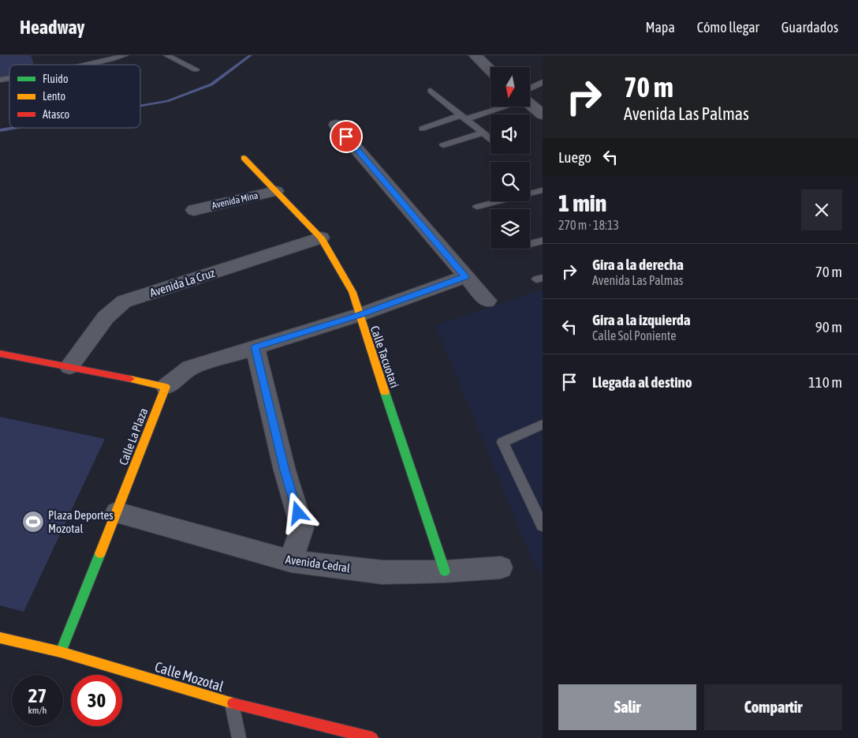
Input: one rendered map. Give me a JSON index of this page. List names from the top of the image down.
{
  "streets": {
    "street": [
      "Avenida Mina",
      "Avenida La Cruz",
      "Calle Tacuotari",
      "Calle La Plaza",
      "Avenida Cedral",
      "Calle Mozotal"
    ]
  },
  "crossings": [
    ["Avenida Mina", "Calle Tacuotari"],
    ["Avenida La Cruz", "Calle Tacuotari"],
    ["Calle Tacuotari", "Avenida Cedral"],
    ["Calle La Plaza", "Avenida Cedral"],
    ["Calle La Plaza", "Calle Mozotal"]
  ],
  "places": {
    "sports": ["Plaza Deportes Mozotal"]
  },
  "legend": ["Fluido", "Lento", "Atasco"],
  "north": "bottom",
  "page": {
    "header": "Headway",
    "nav": ["Mapa", "Cómo llegar", "Guardados"],
    "turn": ["70 m", "Avenida Las Palmas"],
    "then": "Luego",
    "heading": ["1 min", "270 m · 18:13"],
    "list": [
      {
        "name": "Gira a la derecha",
        "note": "Avenida Las Palmas",
        "value": "70 m"
      },
      {
        "name": "Gira a la izquierda",
        "note": "Calle Sol Poniente",
        "value": "90 m"
      },
      {
        "name": "Llegada al destino",
        "value": "110 m"
      }
    ],
    "speed": "27 km/h",
    "limit": "30",
    "buttons": ["Salir", "Compartir"]
  }
}
